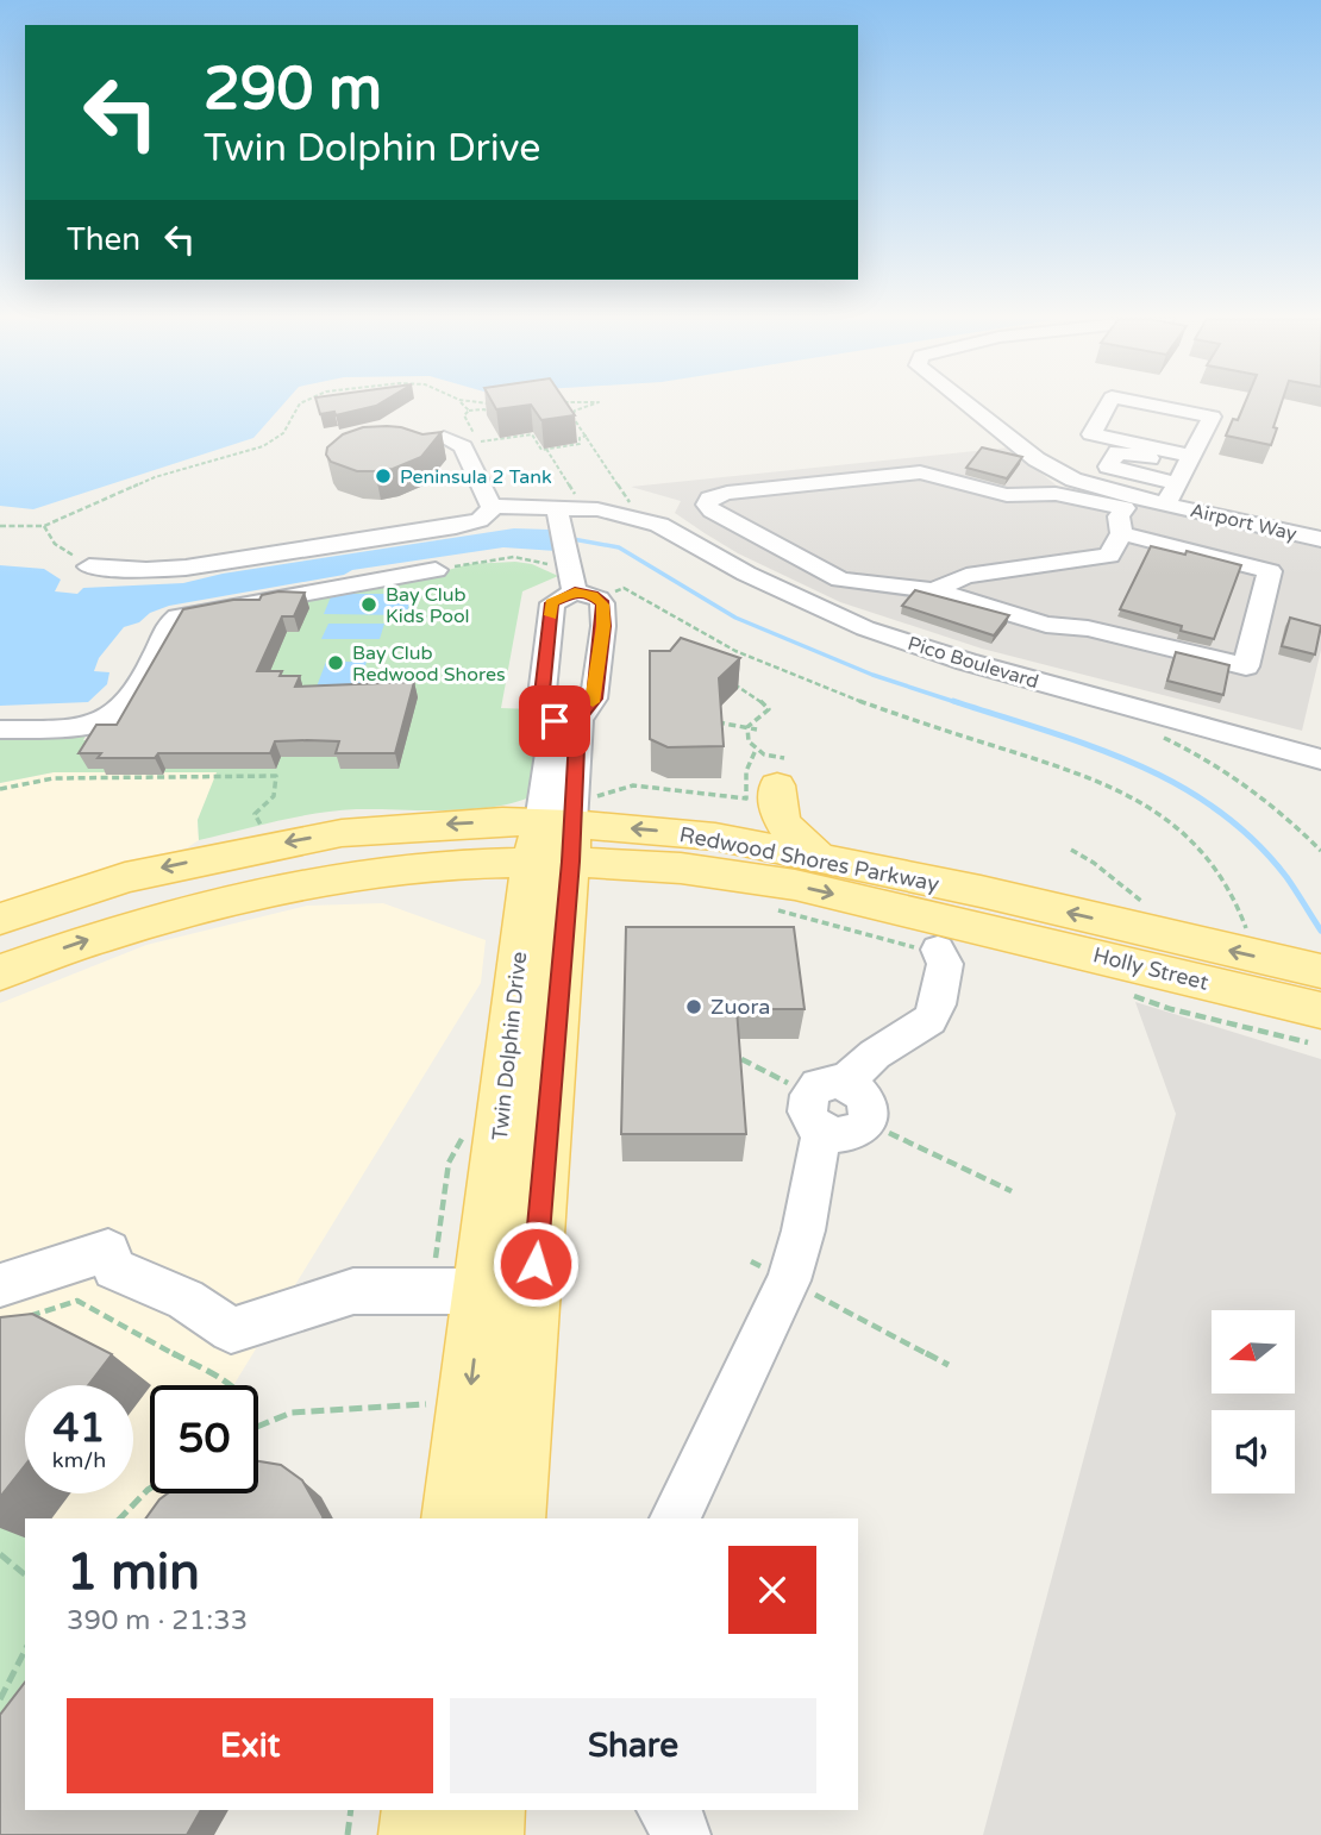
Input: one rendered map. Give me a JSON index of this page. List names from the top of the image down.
{
  "streets": {
    "main road": ["Redwood Shores Parkway", "Holly Street", "Twin Dolphin Drive"],
    "street": ["Airport Way", "Pico Boulevard"]
  },
  "crossings": [
    ["Pico Boulevard", "Twin Dolphin Drive"],
    ["Redwood Shores Parkway", "Holly Street"],
    ["Redwood Shores Parkway", "Twin Dolphin Drive"]
  ],
  "places": [
    "Peninsula 2 Tank",
    "Bay Club Kids Pool",
    "Bay Club Redwood Shores",
    "Zuora"
  ],
  "north": "left",
  "page": {
    "turn": ["290 m", "Twin Dolphin Drive"],
    "then": "Then",
    "speed": "41 km/h",
    "limit": "50",
    "heading": ["1 min", "390 m · 21:33"],
    "buttons": ["Exit", "Share"]
  }
}
